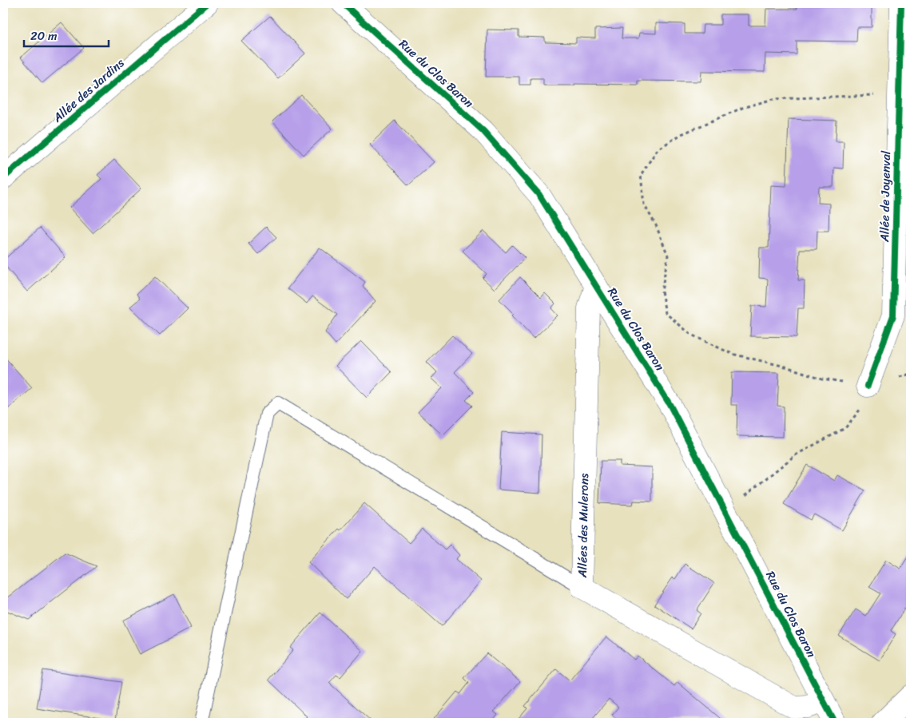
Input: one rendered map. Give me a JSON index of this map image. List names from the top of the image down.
{
  "streets": {
    "street": [
      "Rue du Clos Baron",
      "Allée des Jardins",
      "Allée de Joyenval",
      "Allées des Mulerons"
    ]
  },
  "crossings": [
    ["Rue du Clos Baron", "Allées des Mulerons"]
  ],
  "scale_bar": "20 m"
}
